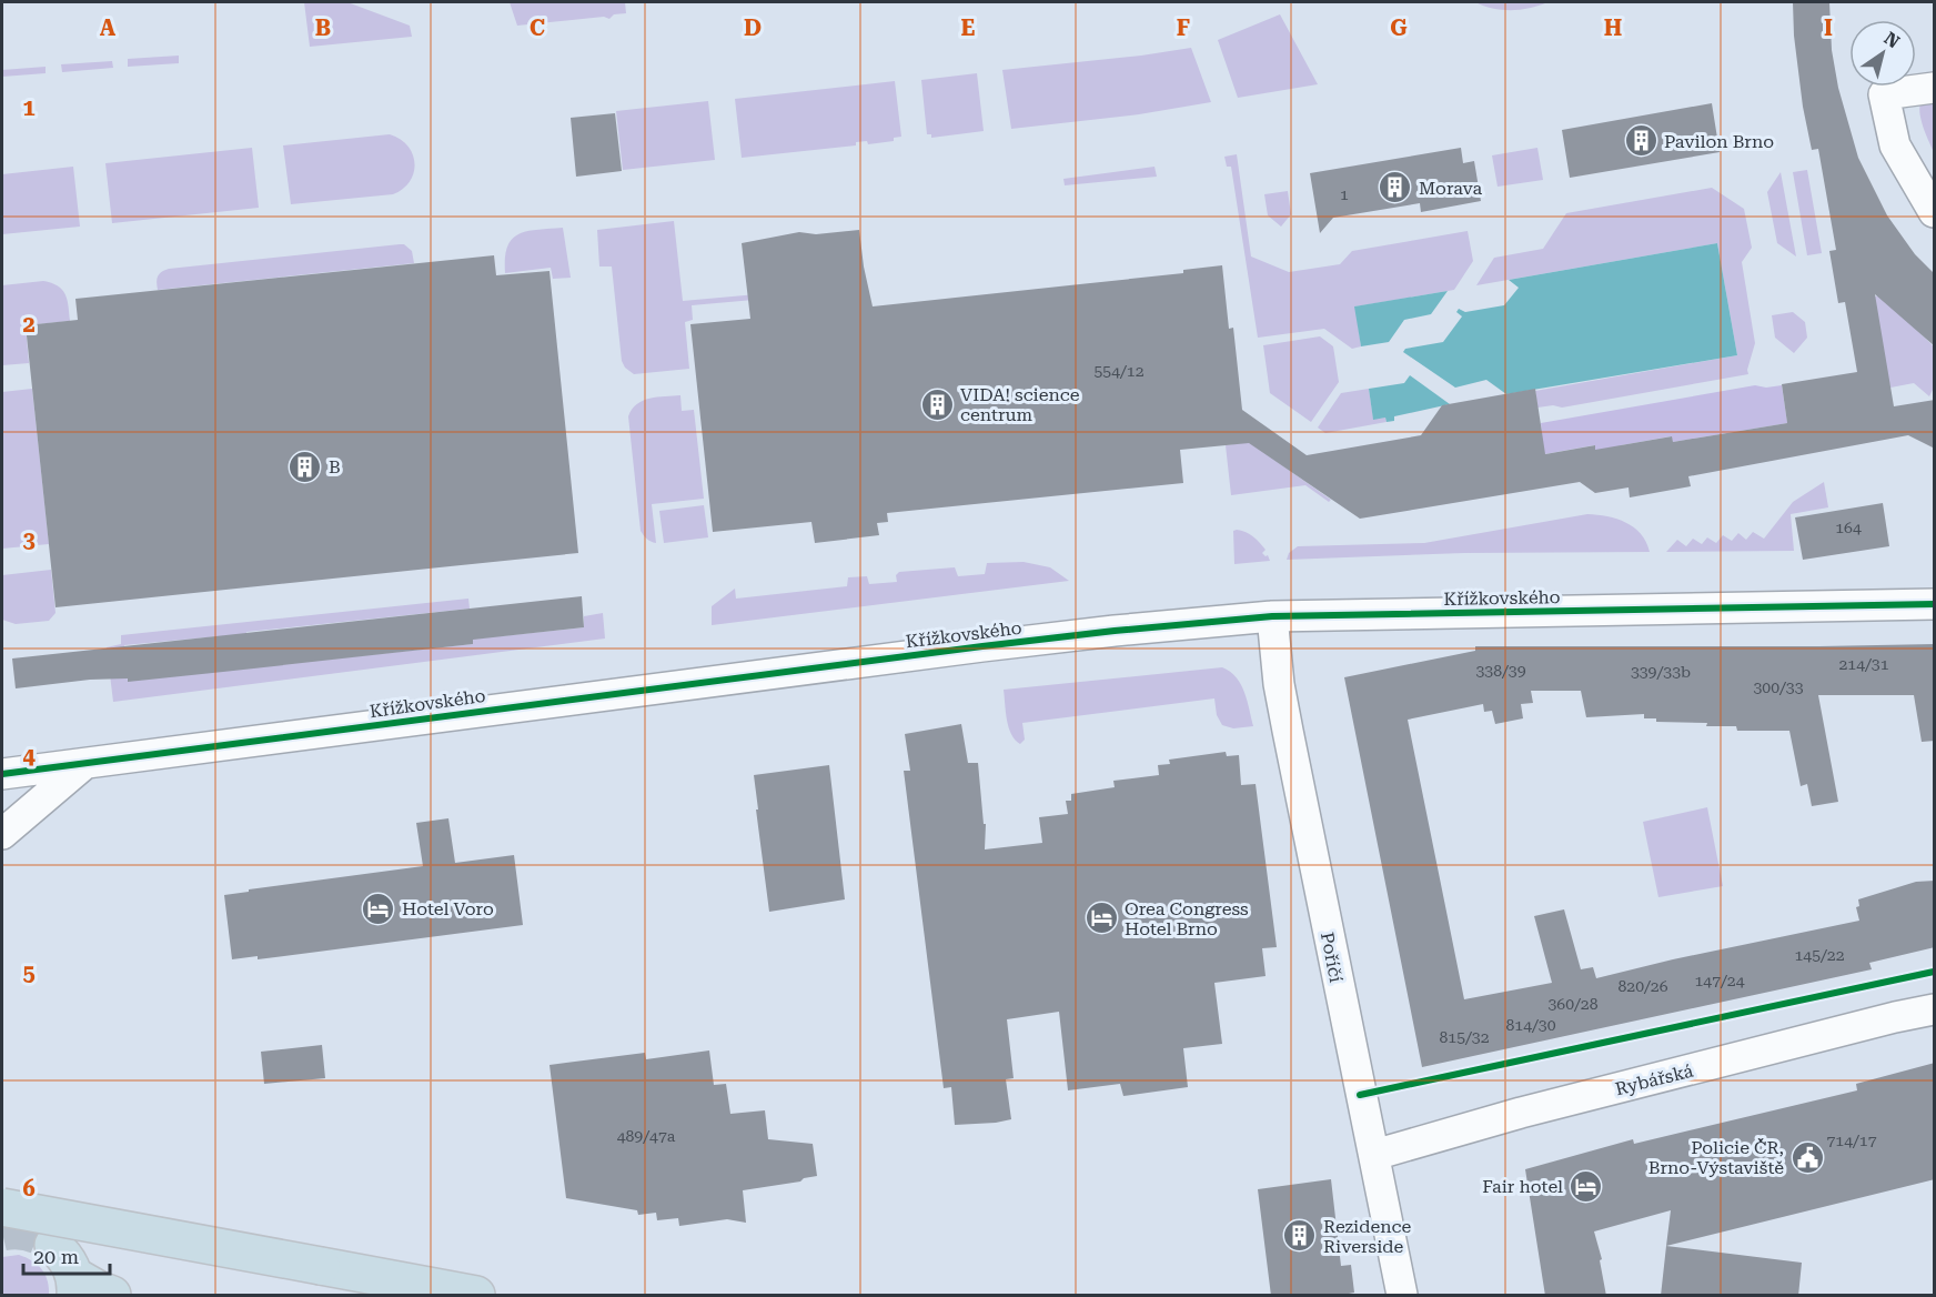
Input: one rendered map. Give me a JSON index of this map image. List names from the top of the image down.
{
  "streets": {
    "street": ["Křížkovského", "Poříčí", "Rybářská"]
  },
  "crossings": [
    ["Křížkovského", "Poříčí"],
    ["Poříčí", "Rybářská"]
  ],
  "places": {
    "building": [
      "Pavilon Brno",
      "Morava",
      "VIDA! science centrum",
      "B",
      "Rezidence Riverside"
    ],
    "hotel": ["Hotel Voro", "Orea Congress Hotel Brno", "Fair hotel"],
    "public building": ["Policie ČR, Brno-Výstaviště"]
  },
  "house_numbers": [
    "1",
    "554/12",
    "164",
    "214/31",
    "338/39",
    "339/33b",
    "300/33",
    "145/22",
    "147/24",
    "820/26",
    "360/28",
    "814/30",
    "815/32",
    "489/47a",
    "714/17"
  ],
  "scale_bar": "20 m",
  "north": "top right",
  "grid": {
    "columns": [
      "A",
      "B",
      "C",
      "D",
      "E",
      "F",
      "G",
      "H",
      "I"
    ],
    "rows": [
      "1",
      "2",
      "3",
      "4",
      "5",
      "6"
    ]
  }
}
